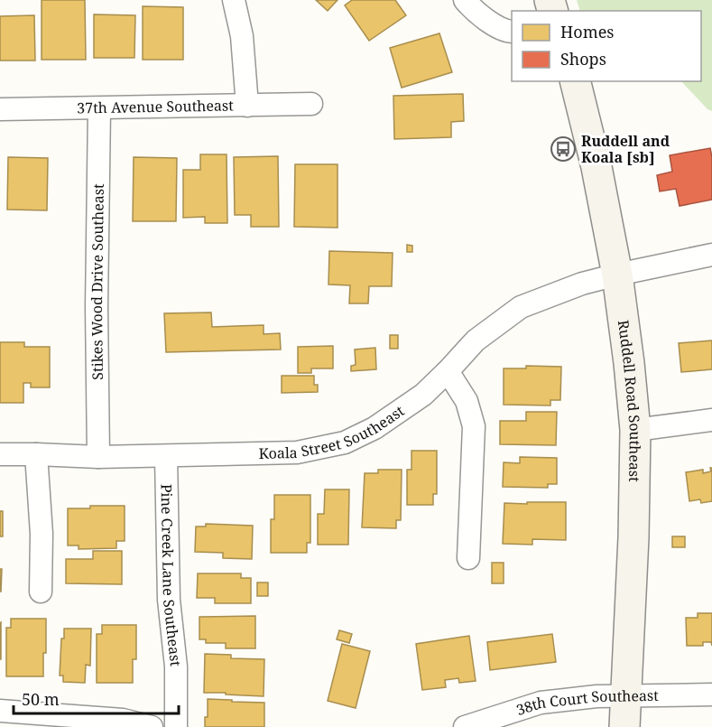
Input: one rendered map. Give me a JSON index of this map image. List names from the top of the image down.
{
  "streets": {
    "main road": ["Ruddell Road Southeast"],
    "street": [
      "37th Avenue Southeast",
      "Stikes Wood Drive Southeast",
      "Koala Street Southeast",
      "Pine Creek Lane Southeast",
      "38th Court Southeast"
    ]
  },
  "crossings": [
    ["37th Avenue Southeast", "Stikes Wood Drive Southeast"],
    ["Stikes Wood Drive Southeast", "Koala Street Southeast"],
    ["Ruddell Road Southeast", "Koala Street Southeast"],
    ["Ruddell Road Southeast", "38th Court Southeast"],
    ["Koala Street Southeast", "Pine Creek Lane Southeast"]
  ],
  "places": {
    "bus stop": ["Ruddell and Koala [sb]"]
  },
  "legend": ["Homes", "Shops"],
  "scale_bar": "50 m"
}
